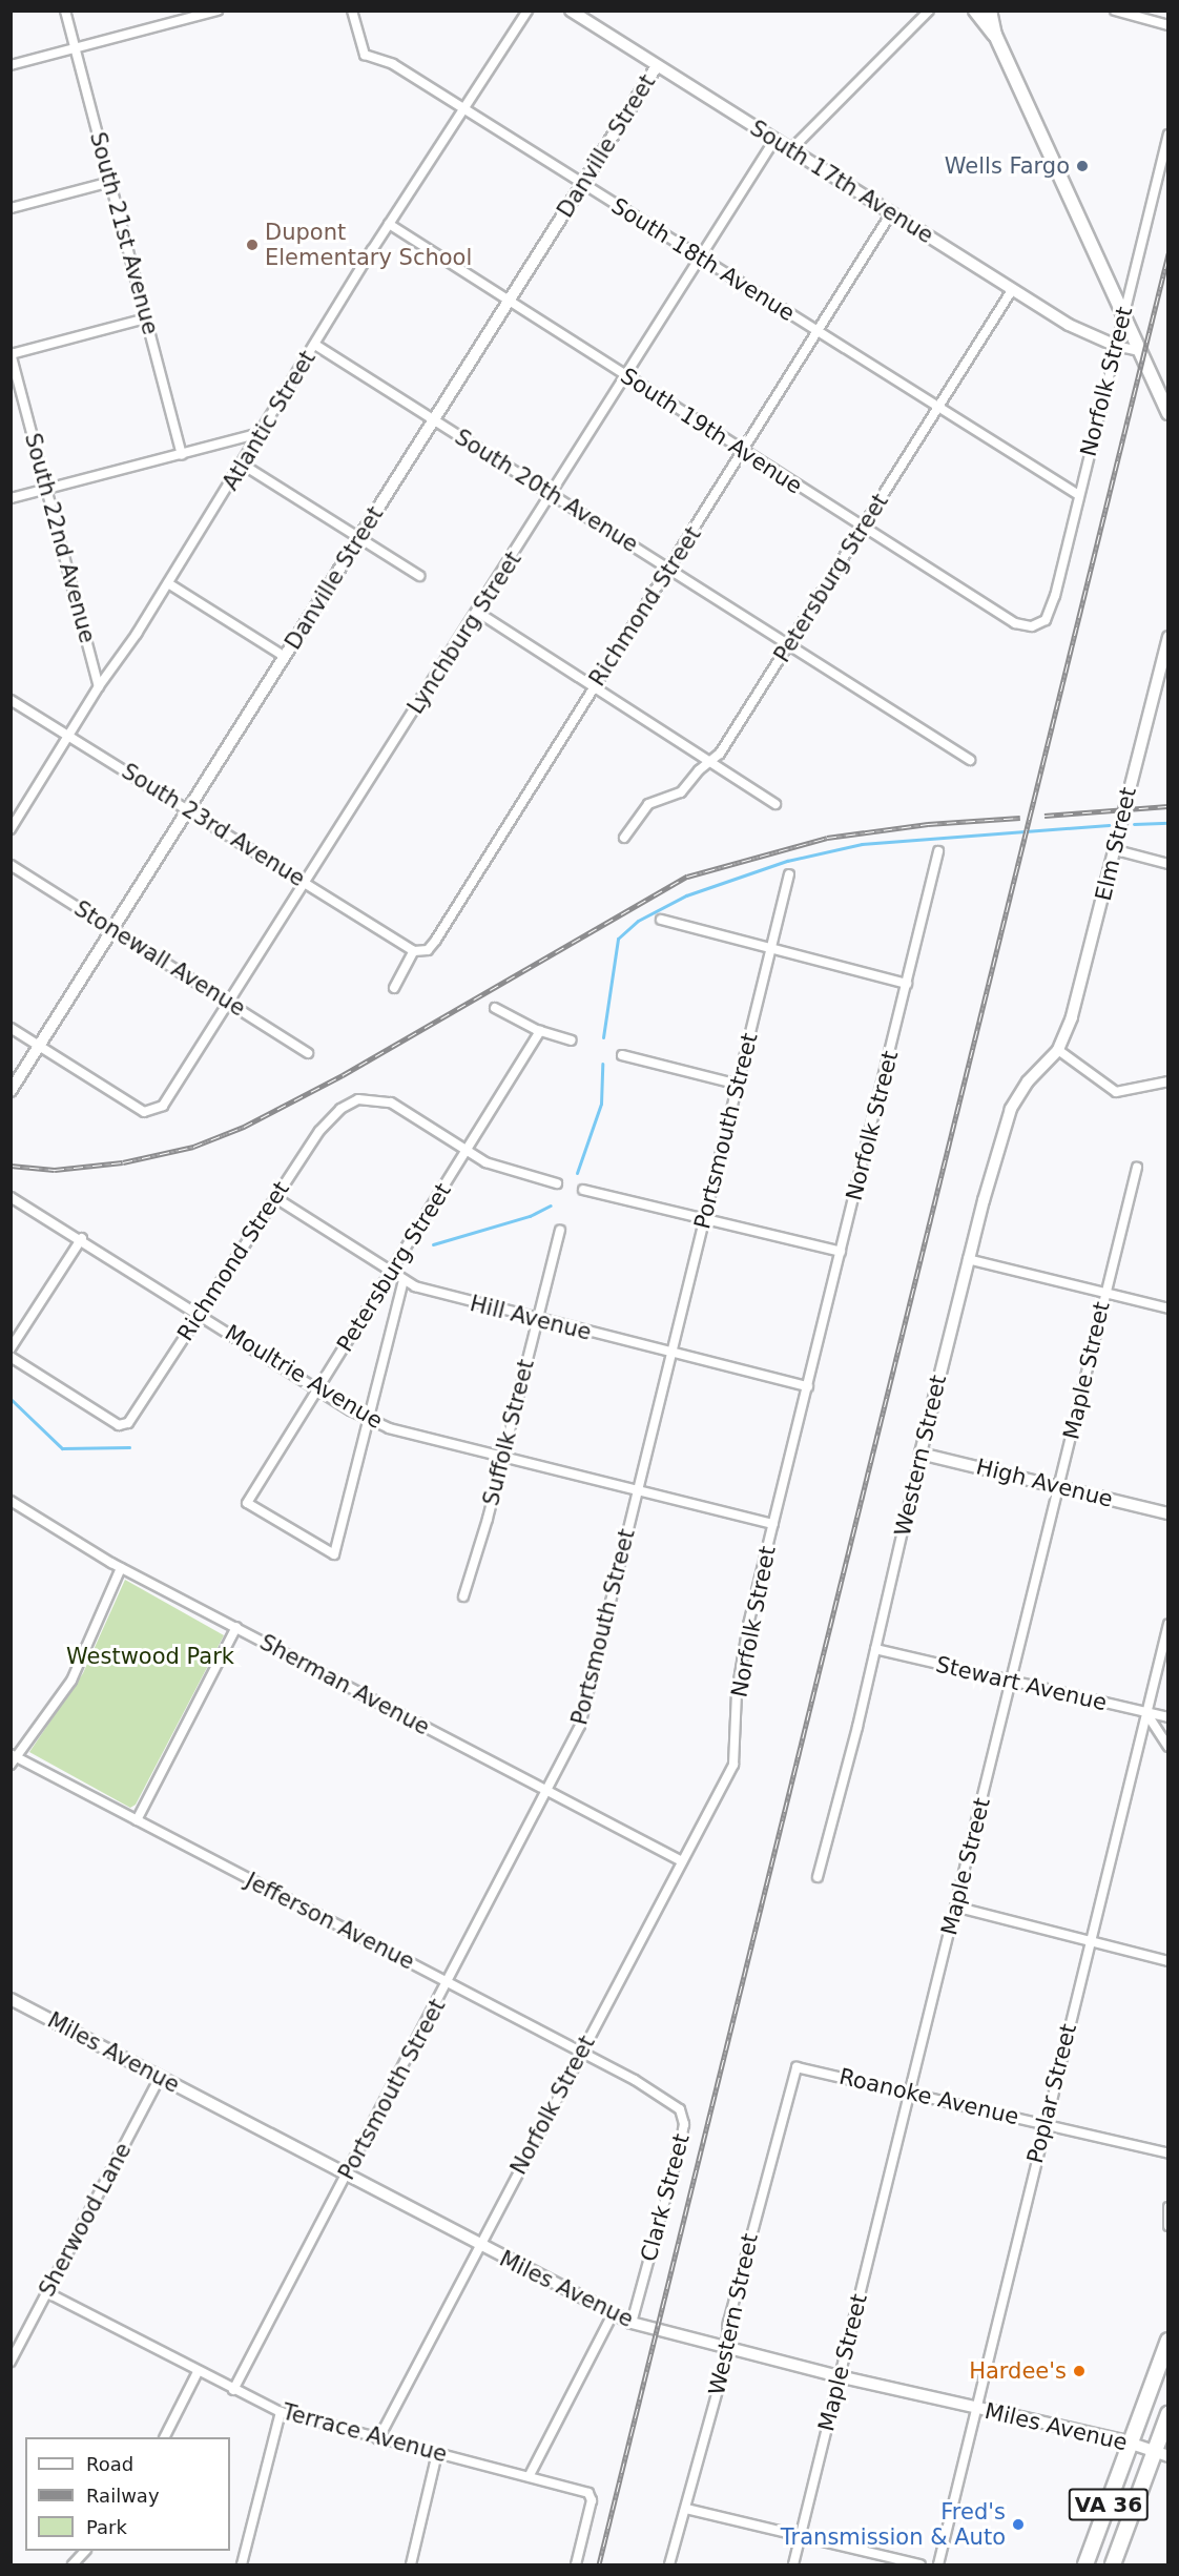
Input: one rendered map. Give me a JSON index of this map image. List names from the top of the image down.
{
  "streets": {
    "highway": ["VA 36"],
    "street": [
      "Danville Street",
      "South 17th Avenue",
      "South 21st Avenue",
      "South 18th Avenue",
      "Norfolk Street",
      "Atlantic Street",
      "South 19th Avenue",
      "South 20th Avenue",
      "South 22nd Avenue",
      "Petersburg Street",
      "Richmond Street",
      "Lynchburg Street",
      "South 23rd Avenue",
      "Elm Street",
      "Stonewall Avenue",
      "Portsmouth Street",
      "Hill Avenue",
      "Maple Street",
      "Moultrie Avenue",
      "Suffolk Street",
      "Western Street",
      "High Avenue",
      "Stewart Avenue",
      "Sherman Avenue",
      "Jefferson Avenue",
      "Miles Avenue",
      "Poplar Street",
      "Roanoke Avenue",
      "Clark Street",
      "Sherwood Lane",
      "Terrace Avenue"
    ]
  },
  "crossings": [
    ["Danville Street", "South 17th Avenue"],
    ["Danville Street", "South 18th Avenue"],
    ["Danville Street", "South 19th Avenue"],
    ["Danville Street", "South 20th Avenue"],
    ["Danville Street", "Lynchburg Street"],
    ["Danville Street", "South 23rd Avenue"],
    ["Danville Street", "Stonewall Avenue"],
    ["South 17th Avenue", "Norfolk Street"],
    ["South 17th Avenue", "Petersburg Street"],
    ["South 17th Avenue", "Richmond Street"],
    ["South 17th Avenue", "Lynchburg Street"],
    ["South 18th Avenue", "Norfolk Street"],
    ["South 18th Avenue", "Atlantic Street"],
    ["South 18th Avenue", "Petersburg Street"],
    ["South 18th Avenue", "Richmond Street"],
    ["South 18th Avenue", "Lynchburg Street"],
    ["Norfolk Street", "South 19th Avenue"],
    ["Norfolk Street", "Hill Avenue"],
    ["Norfolk Street", "Moultrie Avenue"],
    ["Norfolk Street", "Sherman Avenue"],
    ["Norfolk Street", "Jefferson Avenue"],
    ["Norfolk Street", "Miles Avenue"],
    ["Norfolk Street", "Terrace Avenue"],
    ["Atlantic Street", "South 19th Avenue"],
    ["Atlantic Street", "South 20th Avenue"],
    ["Atlantic Street", "South 22nd Avenue"],
    ["Atlantic Street", "South 23rd Avenue"],
    ["South 19th Avenue", "Petersburg Street"],
    ["South 19th Avenue", "Richmond Street"],
    ["South 19th Avenue", "Lynchburg Street"],
    ["South 20th Avenue", "Petersburg Street"],
    ["South 20th Avenue", "Richmond Street"],
    ["South 20th Avenue", "Lynchburg Street"],
    ["Petersburg Street", "Richmond Street"],
    ["Petersburg Street", "Hill Avenue"],
    ["Petersburg Street", "Moultrie Avenue"],
    ["Richmond Street", "South 23rd Avenue"],
    ["Richmond Street", "Hill Avenue"],
    ["Richmond Street", "Moultrie Avenue"],
    ["Lynchburg Street", "South 23rd Avenue"],
    ["Lynchburg Street", "Stonewall Avenue"],
    ["Elm Street", "Western Street"],
    ["Portsmouth Street", "Hill Avenue"],
    ["Portsmouth Street", "Moultrie Avenue"],
    ["Portsmouth Street", "Sherman Avenue"],
    ["Portsmouth Street", "Jefferson Avenue"],
    ["Portsmouth Street", "Miles Avenue"],
    ["Portsmouth Street", "Terrace Avenue"],
    ["Hill Avenue", "Suffolk Street"],
    ["Maple Street", "High Avenue"],
    ["Maple Street", "Stewart Avenue"],
    ["Maple Street", "Miles Avenue"],
    ["Maple Street", "Roanoke Avenue"],
    ["Moultrie Avenue", "Suffolk Street"],
    ["Western Street", "High Avenue"],
    ["Western Street", "Stewart Avenue"],
    ["Western Street", "Miles Avenue"],
    ["Western Street", "Roanoke Avenue"],
    ["Stewart Avenue", "Poplar Street"],
    ["Jefferson Avenue", "Clark Street"],
    ["Miles Avenue", "Poplar Street"],
    ["Miles Avenue", "Clark Street"],
    ["Miles Avenue", "Sherwood Lane"],
    ["Miles Avenue", "VA 36"],
    ["Poplar Street", "Roanoke Avenue"],
    ["Sherwood Lane", "Terrace Avenue"]
  ],
  "parks": ["Westwood Park"],
  "places": [
    "Wells Fargo",
    "Dupont Elementary School",
    "Hardee's",
    "Fred's Transmission & Auto"
  ],
  "legend": ["Road", "Railway", "Park"]
}
